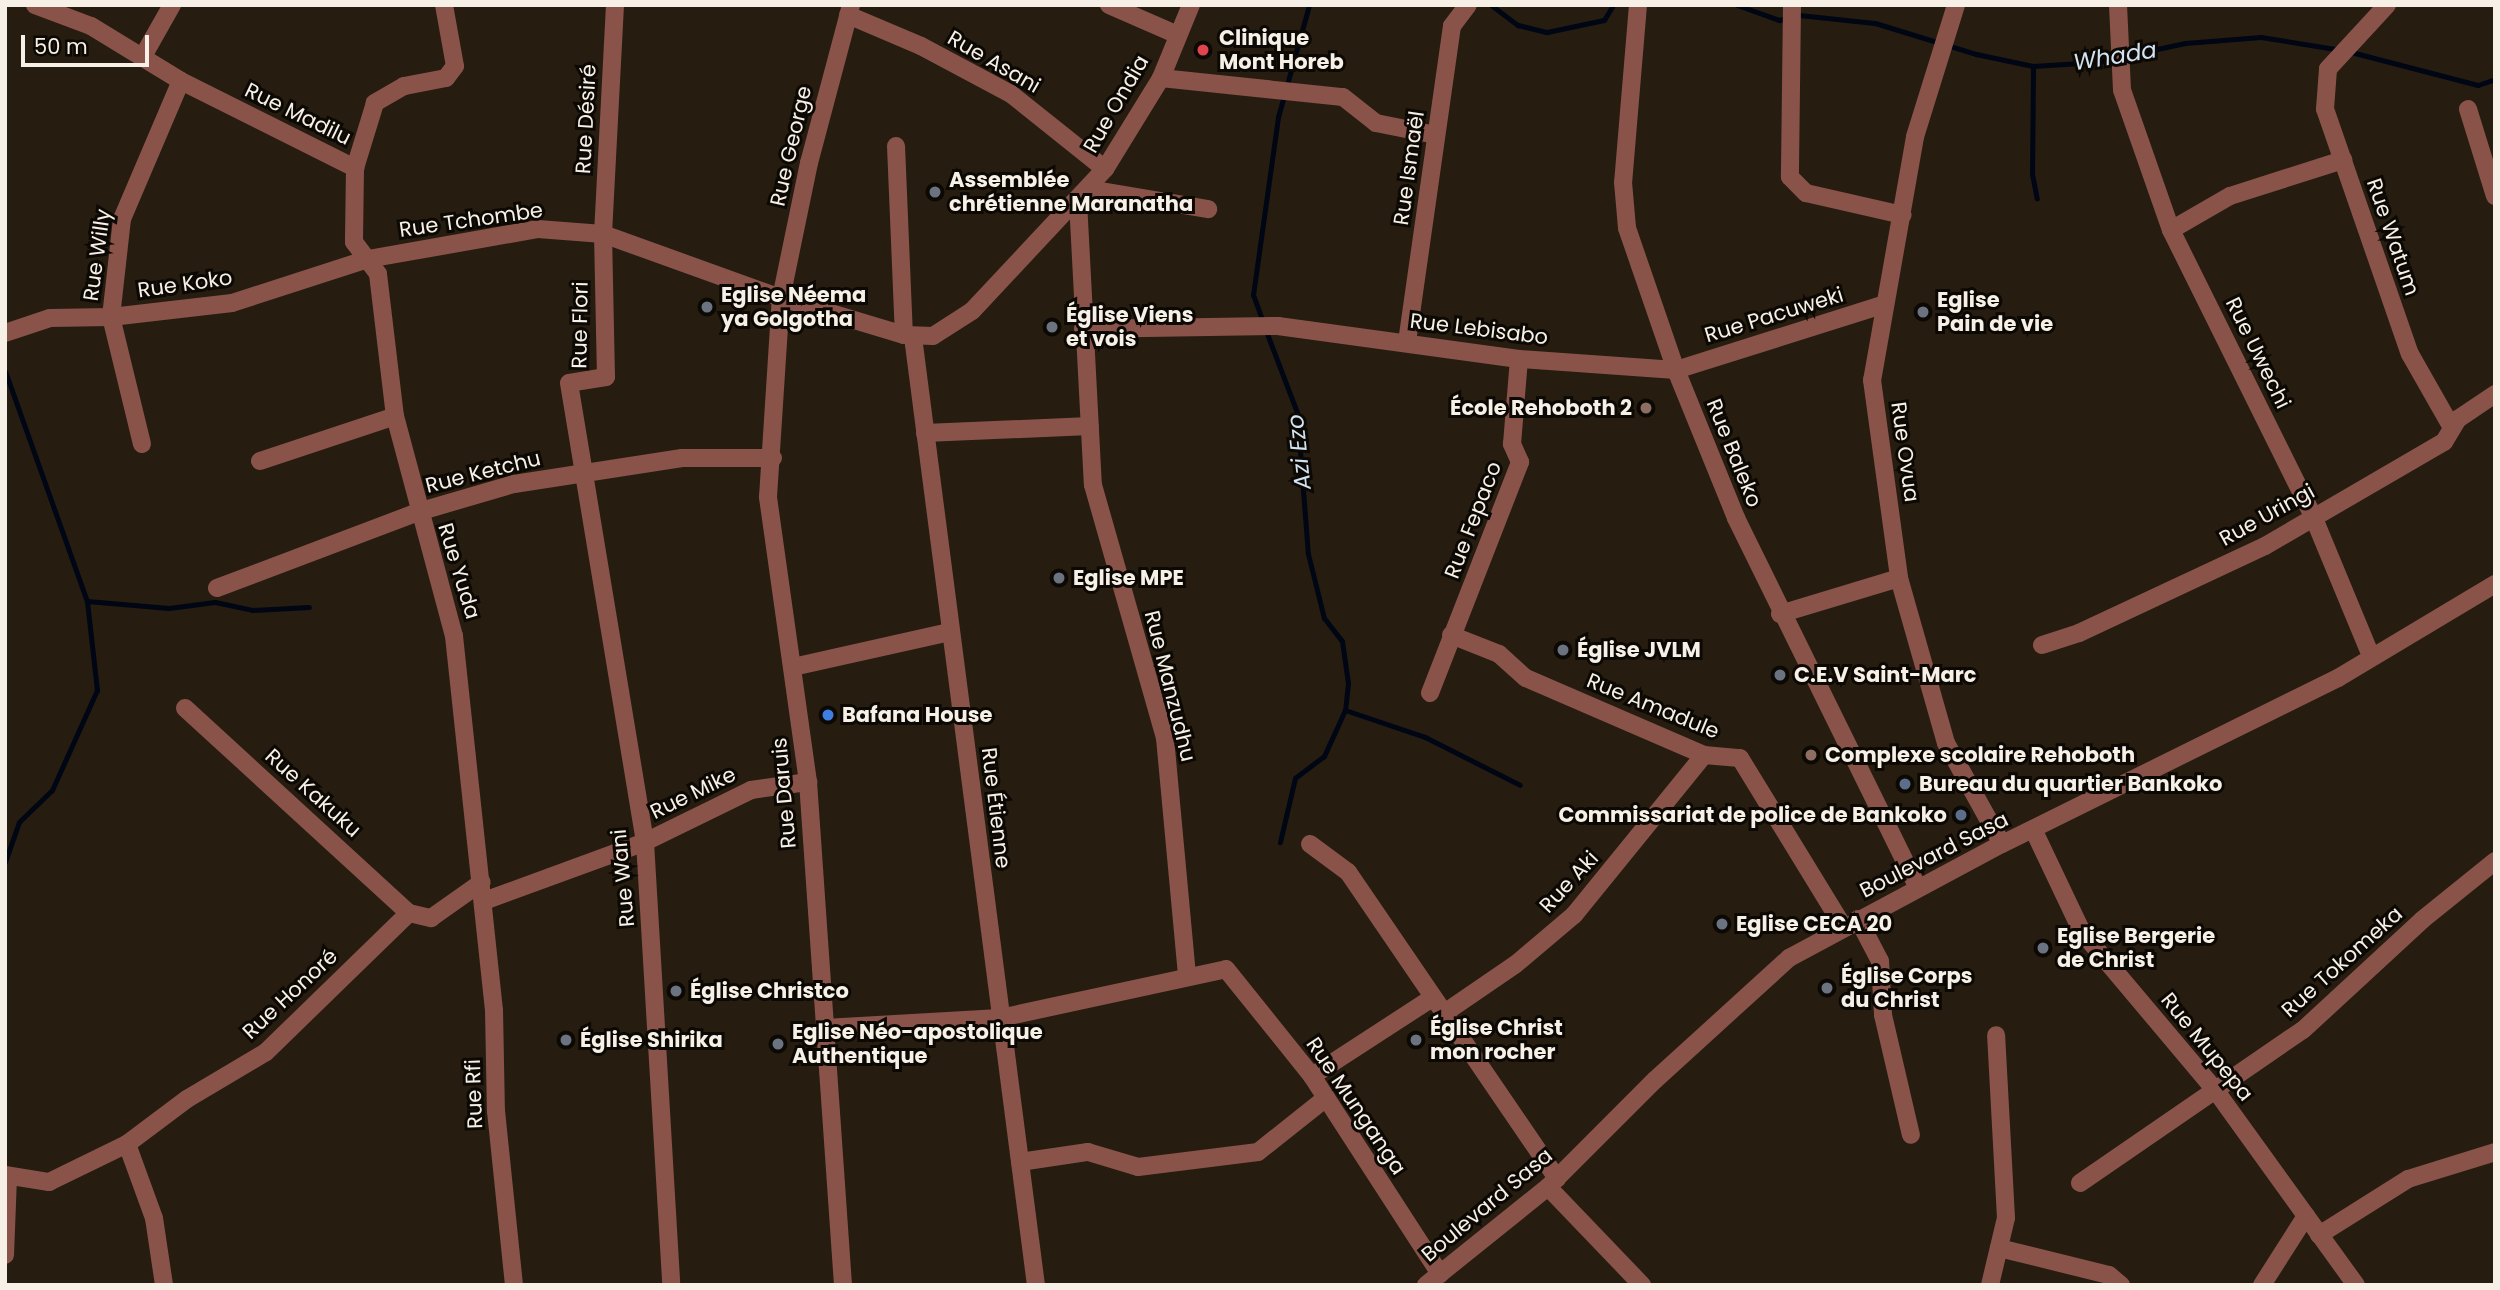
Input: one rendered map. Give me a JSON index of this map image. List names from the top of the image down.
{
  "streets": {
    "street": [
      "Rue Asani",
      "Rue Ondia",
      "Rue Madilu",
      "Rue Désiré",
      "Rue George",
      "Rue Ismaël",
      "Rue Tchombe",
      "Rue Watum",
      "Rue Willy",
      "Rue Koko",
      "Rue Pacuweki",
      "Rue Flori",
      "Rue Lebisabo",
      "Rue Uwechi",
      "Rue Ovua",
      "Rue Baleko",
      "Rue Ketchu",
      "Rue Uringi",
      "Rue Fepaco",
      "Rue Yuda",
      "Rue Manzudhu",
      "Rue Amadule",
      "Rue Kakuku",
      "Rue Mike",
      "Rue Daruis",
      "Rue Étienne",
      "Boulevard Sasa",
      "Rue Wani",
      "Rue Aki",
      "Rue Tokomeka",
      "Rue Honoré",
      "Rue Mupepa",
      "Rue Rfi",
      "Rue Munganga"
    ]
  },
  "crossings": [
    ["Rue Asani", "Rue Ondia"],
    ["Rue Asani", "Rue George"],
    ["Rue Ondia", "Rue Manzudhu"],
    ["Rue Ondia", "Rue Étienne"],
    ["Rue Madilu", "Rue Willy"],
    ["Rue Madilu", "Rue Yuda"],
    ["Rue Désiré", "Rue Tchombe"],
    ["Rue Désiré", "Rue Flori"],
    ["Rue George", "Rue Tchombe"],
    ["Rue George", "Rue Daruis"],
    ["Rue Ismaël", "Rue Lebisabo"],
    ["Rue Tchombe", "Rue Koko"],
    ["Rue Tchombe", "Rue Flori"],
    ["Rue Tchombe", "Rue Yuda"],
    ["Rue Tchombe", "Rue Daruis"],
    ["Rue Watum", "Rue Uringi"],
    ["Rue Willy", "Rue Koko"],
    ["Rue Koko", "Rue Yuda"],
    ["Rue Pacuweki", "Rue Lebisabo"],
    ["Rue Pacuweki", "Rue Ovua"],
    ["Rue Pacuweki", "Rue Baleko"],
    ["Rue Flori", "Rue Ketchu"],
    ["Rue Flori", "Rue Wani"],
    ["Rue Lebisabo", "Rue Baleko"],
    ["Rue Lebisabo", "Rue Fepaco"],
    ["Rue Lebisabo", "Rue Manzudhu"],
    ["Rue Uwechi", "Rue Uringi"],
    ["Rue Uwechi", "Boulevard Sasa"],
    ["Rue Ovua", "Boulevard Sasa"],
    ["Rue Baleko", "Boulevard Sasa"],
    ["Rue Ketchu", "Rue Yuda"],
    ["Rue Ketchu", "Rue Daruis"],
    ["Rue Ketchu", "Rue Wani"],
    ["Rue Fepaco", "Rue Amadule"],
    ["Rue Yuda", "Rue Mike"],
    ["Rue Yuda", "Rue Rfi"],
    ["Rue Manzudhu", "Rue Munganga"],
    ["Rue Amadule", "Boulevard Sasa"],
    ["Rue Amadule", "Rue Aki"],
    ["Rue Kakuku", "Rue Honoré"],
    ["Rue Mike", "Rue Daruis"],
    ["Rue Mike", "Rue Wani"],
    ["Rue Mike", "Rue Rfi"],
    ["Boulevard Sasa", "Rue Mupepa"],
    ["Boulevard Sasa", "Rue Munganga"],
    ["Rue Tokomeka", "Rue Mupepa"]
  ],
  "water": ["Whada", "Azi Ezo"],
  "places": [
    "Clinique Mont Horeb",
    "Assemblée chrétienne Maranatha",
    "Eglise Néema ya Golgotha",
    "Eglise Pain de vie",
    "Église Viens et vois",
    "École Rehoboth 2",
    "Eglise MPE",
    "Église JVLM",
    "C.E.V Saint-Marc",
    "Bafana House",
    "Complexe scolaire Rehoboth",
    "Bureau du quartier Bankoko",
    "Commissariat de police de Bankoko",
    "Eglise CECA 20",
    "Eglise Bergerie de Christ",
    "Église Corps du Christ",
    "Église Christco",
    "Église Shirika",
    "Église Christ mon rocher",
    "Eglise Néo-apostolique Authentique"
  ],
  "scale_bar": "50 m"
}
